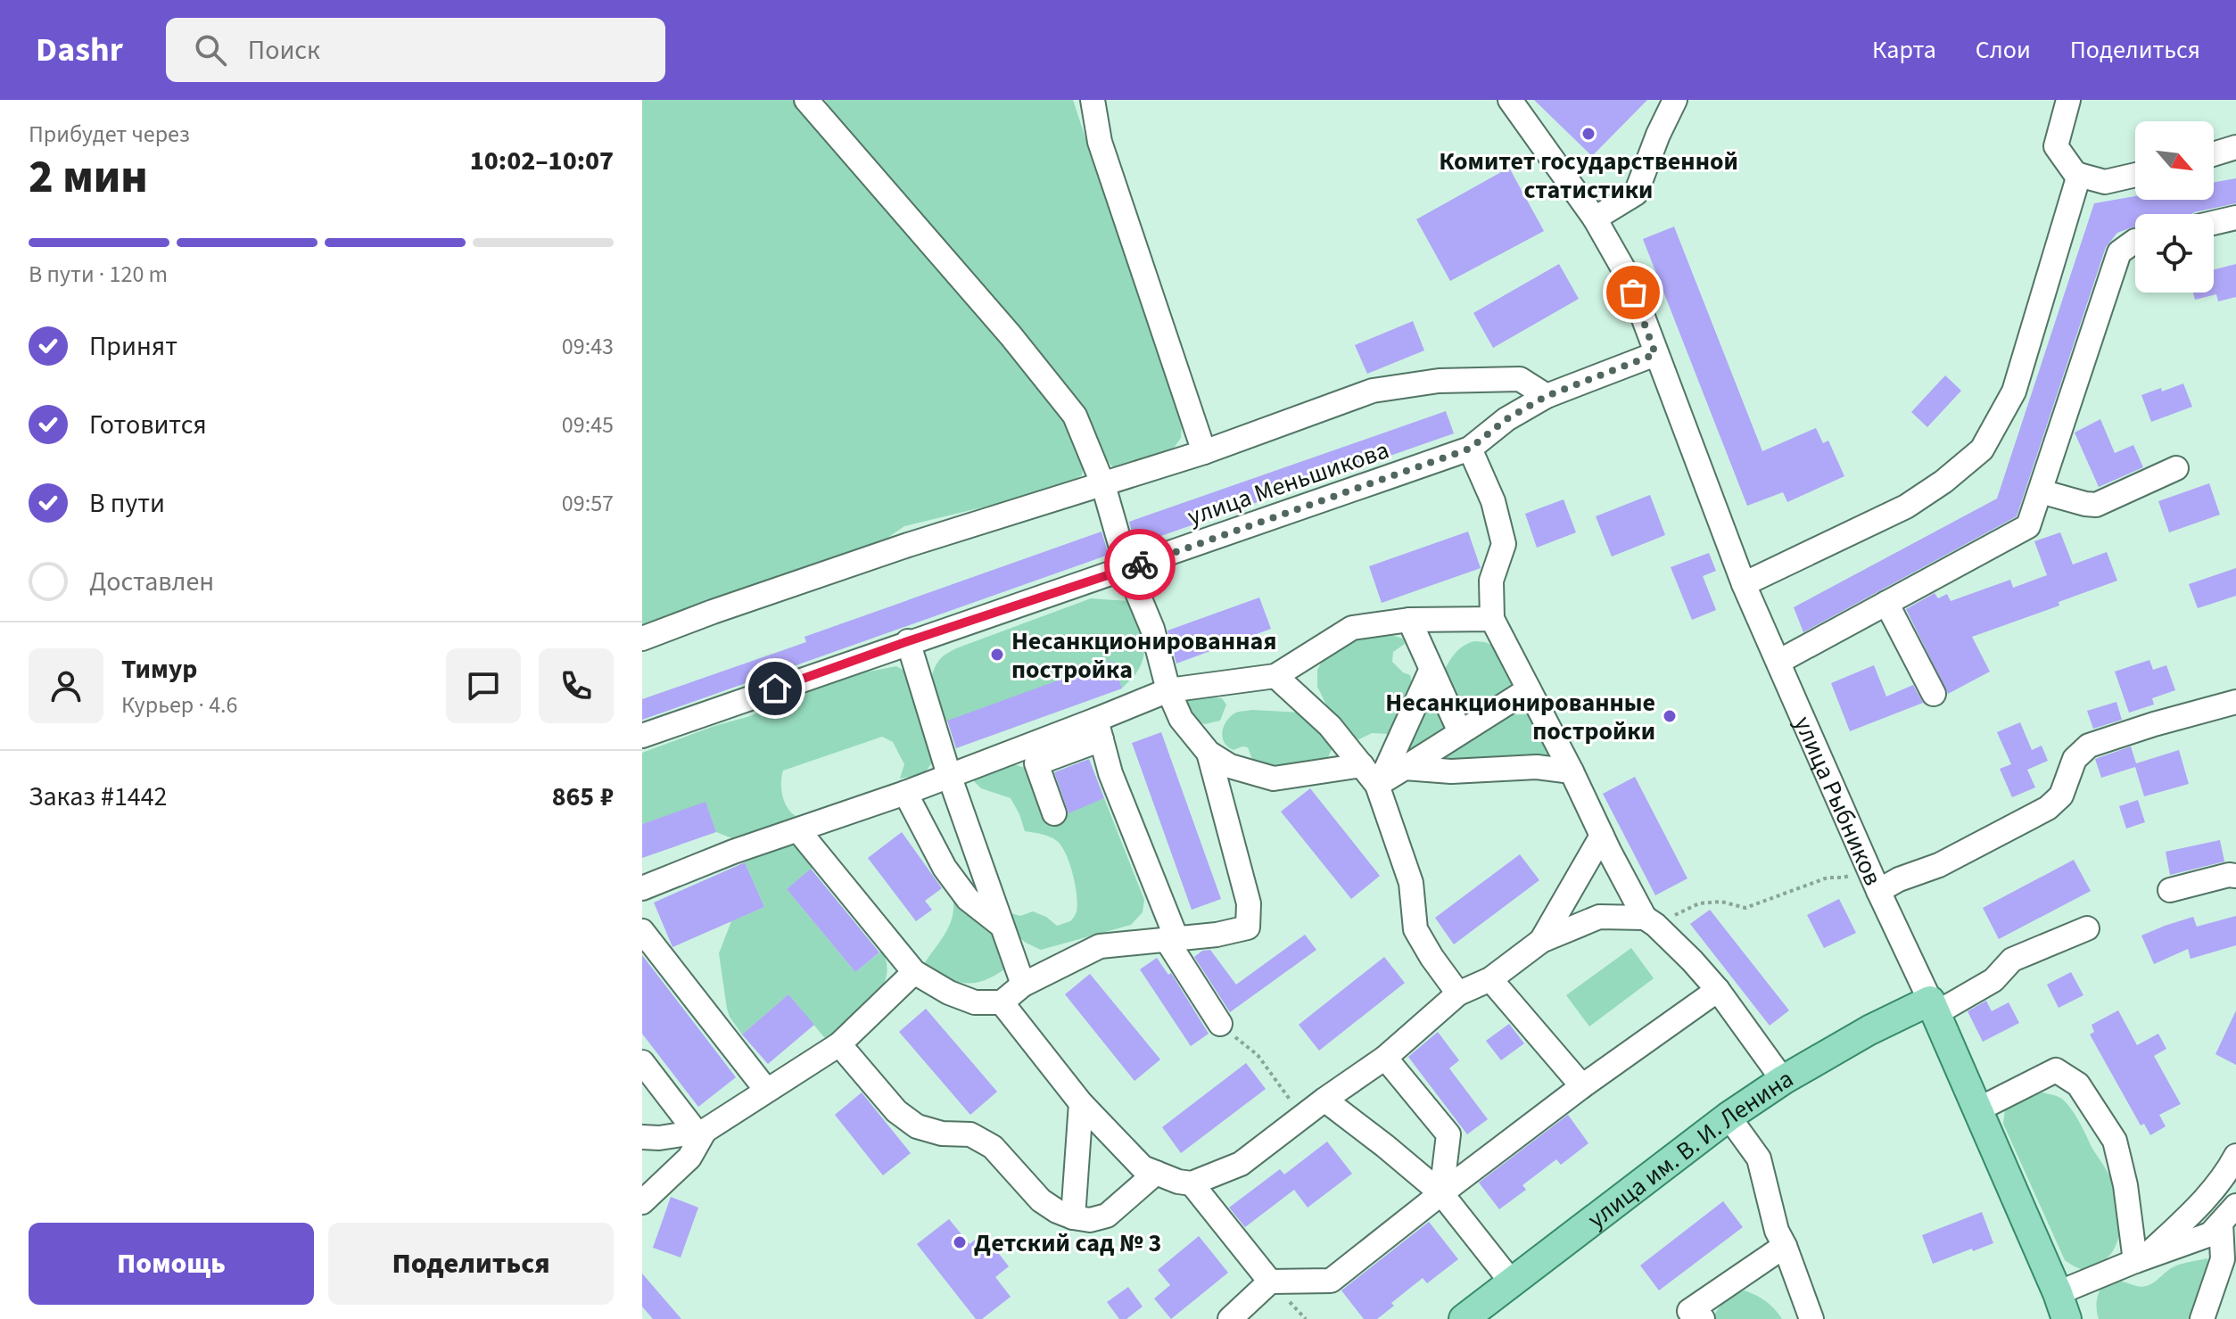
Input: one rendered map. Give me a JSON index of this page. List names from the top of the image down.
{
  "streets": {
    "main road": ["улица Рыбников", "улица им. В. И. Ленина"],
    "street": ["улица Меньшикова"]
  },
  "crossings": [
    ["улица Меньшикова", "улица Рыбников"],
    ["улица Рыбников", "улица им. В. И. Ленина"]
  ],
  "places": [
    "Комитет государственной статистики",
    "Несанкционированная постройка",
    "Несанкционированные постройки",
    "Детский сад № 3"
  ],
  "north": "bottom right",
  "page": {
    "header": "Dashr",
    "search": "Поиск",
    "nav": ["Карта", "Слои", "Поделиться"],
    "heading": ["2 мин", "Прибудет через", "10:02–10:07"],
    "panel": [
      "Тимур",
      "Курьер · 4.6",
      "Заказ #1442",
      "865 ₽"
    ],
    "bar": "В пути · 120 m",
    "list": [
      ["Принят", "09:43"],
      ["Готовится", "09:45"],
      ["В пути", "09:57"],
      "Доставлен"
    ],
    "buttons": ["Помощь", "Поделиться"]
  }
}
